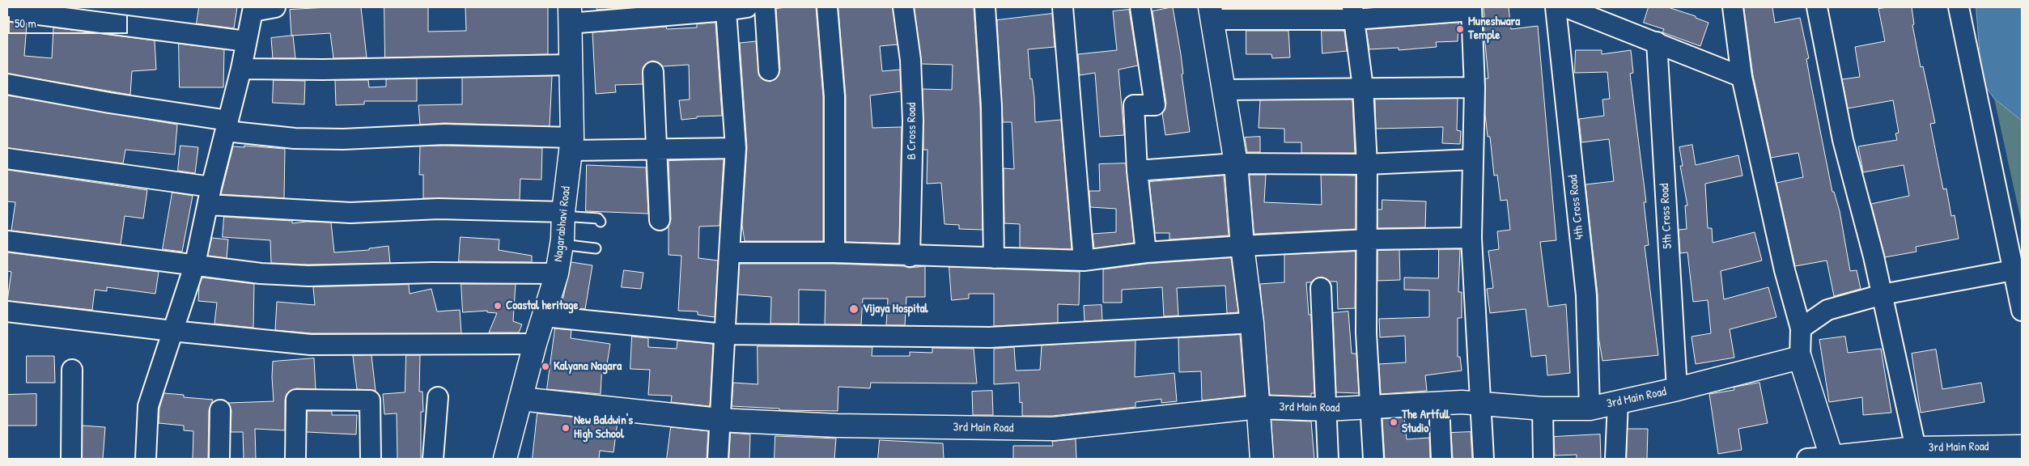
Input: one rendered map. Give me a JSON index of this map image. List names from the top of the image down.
{
  "streets": {
    "street": [
      "B Cross Road",
      "4th Cross Road",
      "5th Cross Road",
      "Nagarabhavi Road",
      "3rd Main Road"
    ]
  },
  "crossings": [
    ["4th Cross Road", "3rd Main Road"],
    ["5th Cross Road", "3rd Main Road"],
    ["Nagarabhavi Road", "3rd Main Road"]
  ],
  "places": [
    "Muneshwara Temple",
    "Coastal heritage",
    "Vijaya Hospital",
    "Kalyana Nagara",
    "The Artfull Studio",
    "New Baldwin's High School"
  ],
  "scale_bar": "50 m"
}
